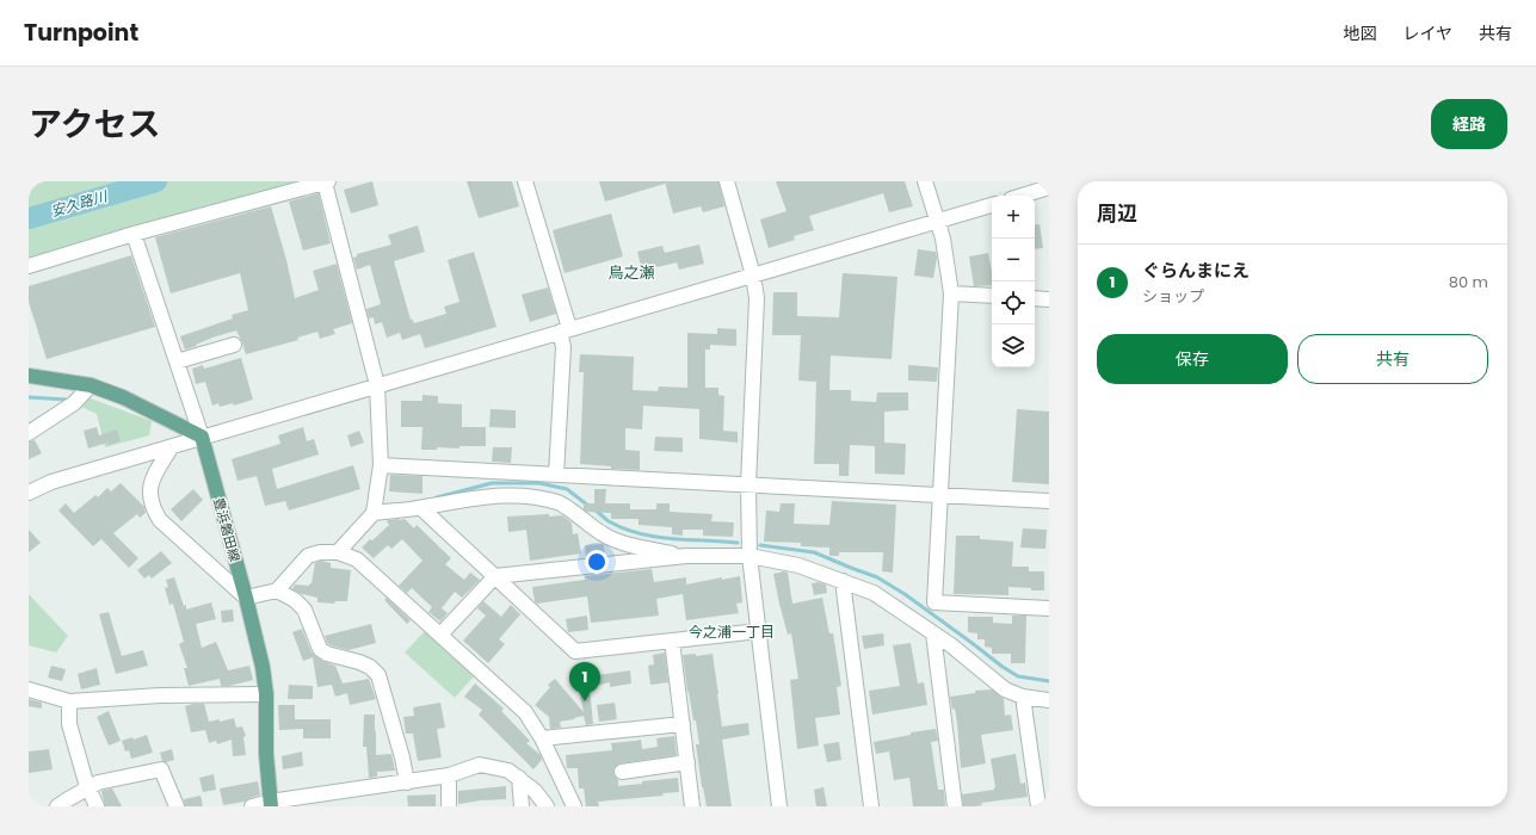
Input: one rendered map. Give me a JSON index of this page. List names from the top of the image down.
{
  "streets": {
    "main road": ["豊浜磐田線"]
  },
  "districts": ["鳥之瀬", "今之浦一丁目"],
  "water": ["安久路川"],
  "page": {
    "header": "Turnpoint",
    "nav": ["地図", "レイヤ", "共有"],
    "title": "アクセス",
    "buttons": [
      "経路",
      ["保存", "共有"]
    ],
    "heading": "周辺",
    "map_buttons": ["+", "−"],
    "list": [
      {
        "mark": "1",
        "name": "ぐらんまにえ",
        "note": "ショップ",
        "value": "80 m"
      }
    ],
    "pins": "1"
  }
}
